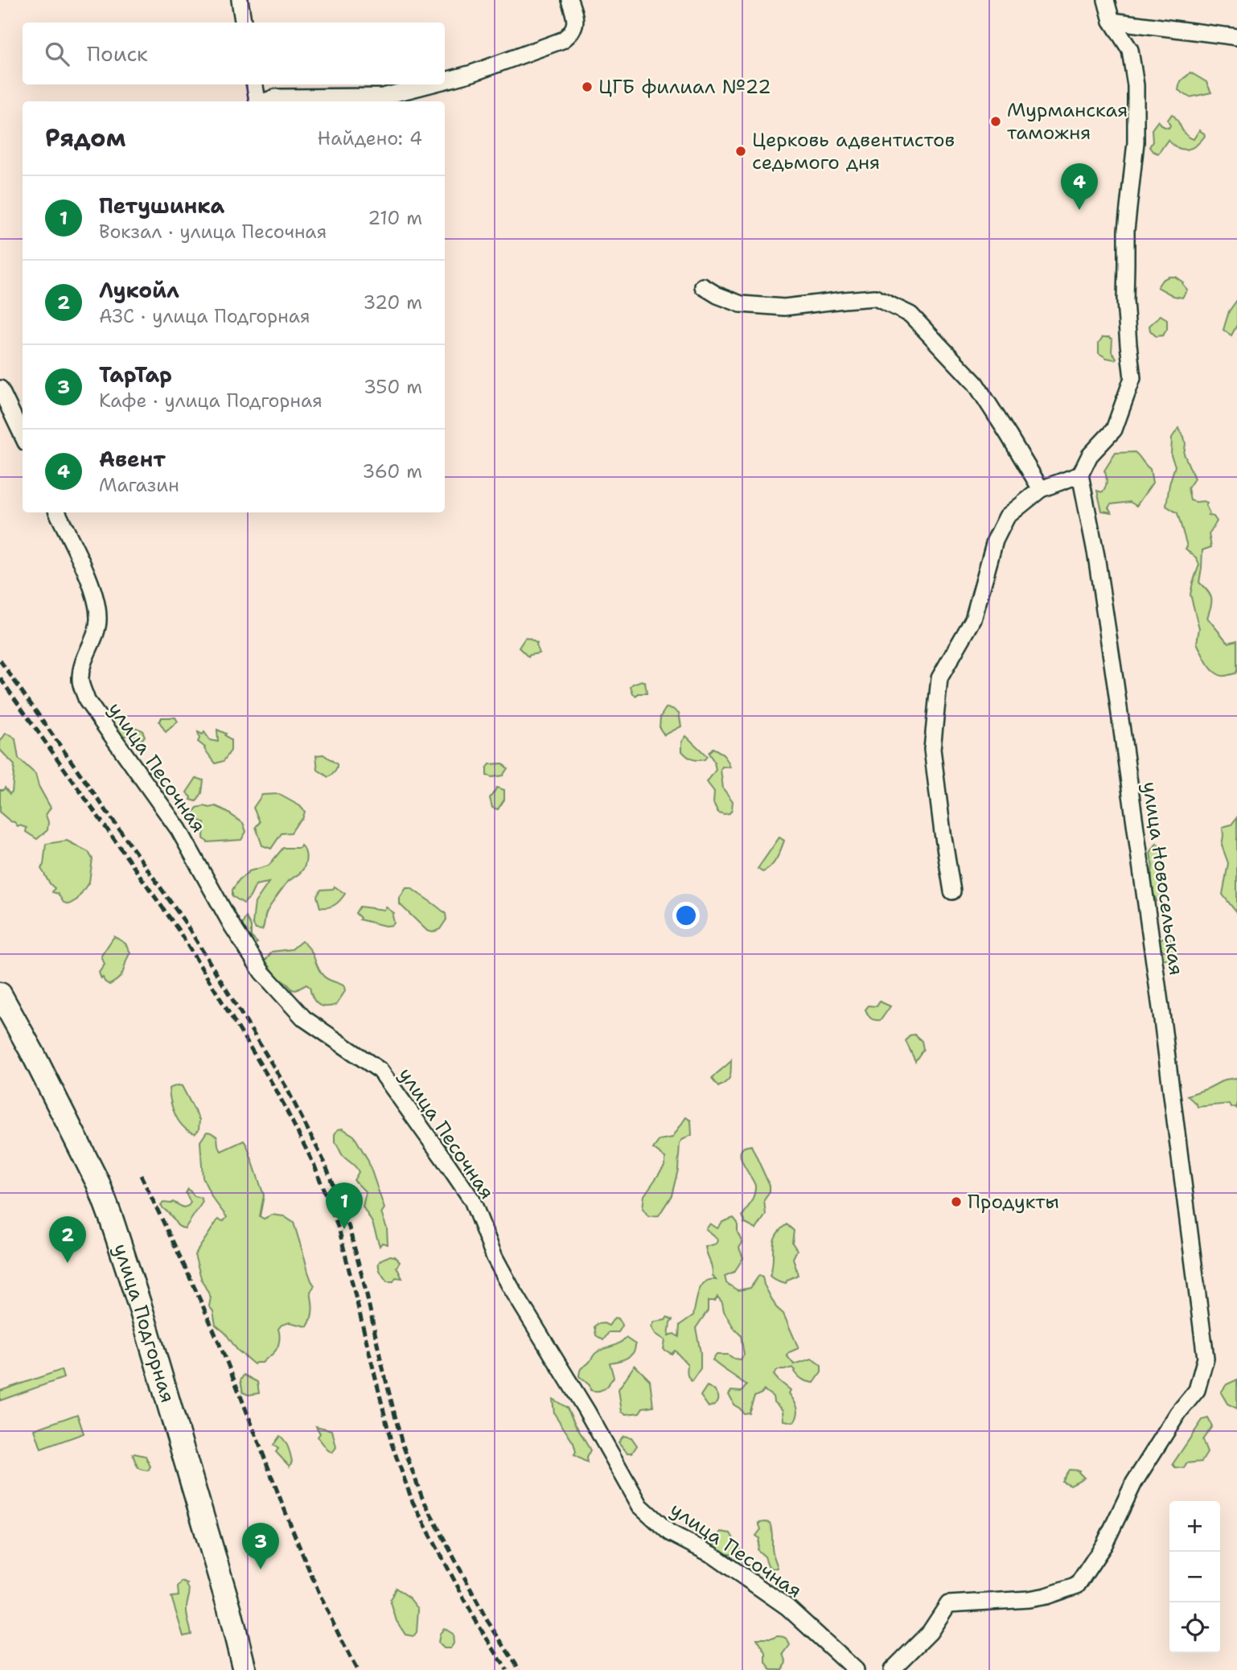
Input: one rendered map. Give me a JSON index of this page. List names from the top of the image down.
{
  "streets": {
    "main road": ["улица Подгорная"],
    "street": ["улица Песочная", "улица Новосельская"]
  },
  "places": [
    "ЦГБ филиал №22",
    "Мурманская таможня",
    "Церковь адвентистов седьмого дня",
    "Продукты"
  ],
  "page": {
    "search": "Поиск",
    "heading": ["Рядом", "Найдено: 4"],
    "pins": [
      "4",
      "1",
      "2",
      "3"
    ],
    "list": [
      {
        "mark": "1",
        "name": "Петушинка",
        "note": "Вокзал · улица Песочная",
        "value": "210 m"
      },
      {
        "mark": "2",
        "name": "Лукойл",
        "note": "АЗС · улица Подгорная",
        "value": "320 m"
      },
      {
        "mark": "3",
        "name": "ТарТар",
        "note": "Кафе · улица Подгорная",
        "value": "350 m"
      },
      {
        "mark": "4",
        "name": "Авент",
        "note": "Магазин",
        "value": "360 m"
      }
    ],
    "map_buttons": ["+", "−"]
  }
}
